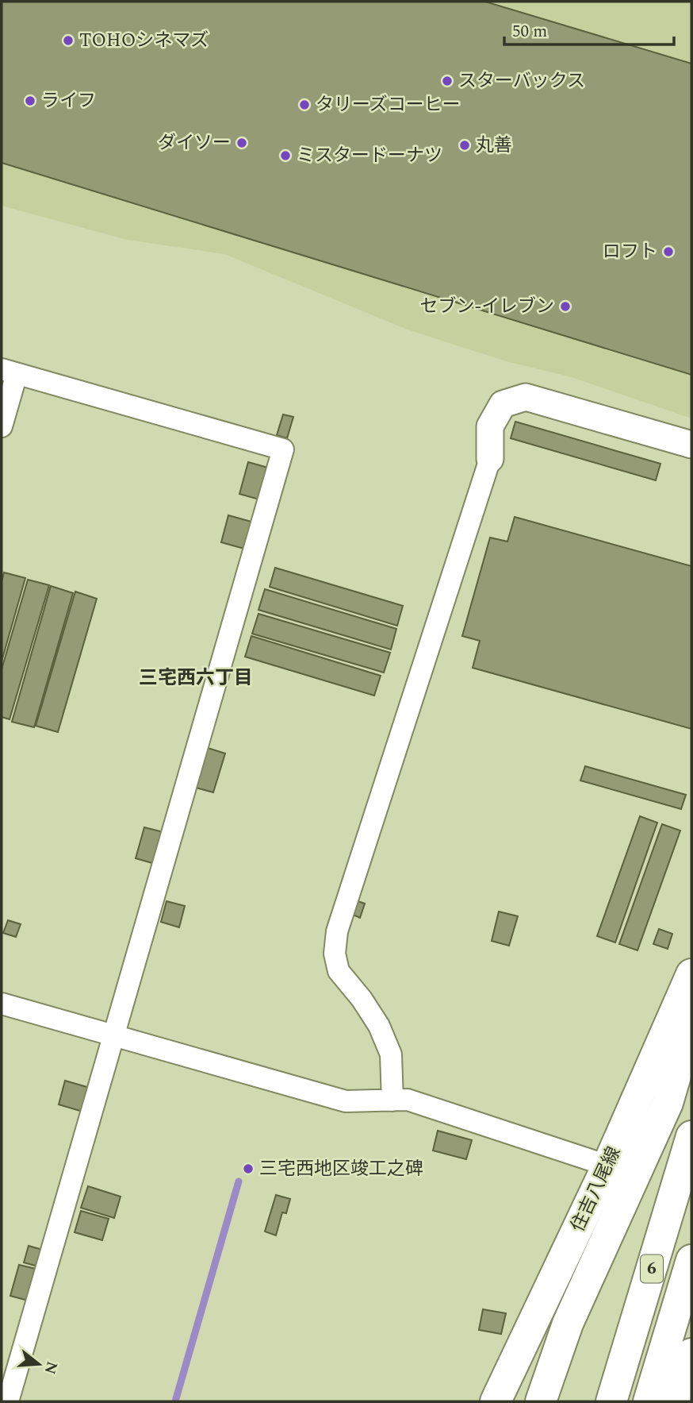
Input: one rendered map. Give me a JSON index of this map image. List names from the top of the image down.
{
  "streets": {
    "main road": ["住吉八尾線", "6"]
  },
  "districts": ["三宅西六丁目"],
  "places": [
    "TOHOシネマズ",
    "スターバックス",
    "ライフ",
    "タリーズコーヒー",
    "ダイソー",
    "丸善",
    "ミスタードーナツ",
    "ロフト",
    "セブン-イレブン",
    "三宅西地区竣工之碑"
  ],
  "scale_bar": "50 m",
  "north": "right"
}
